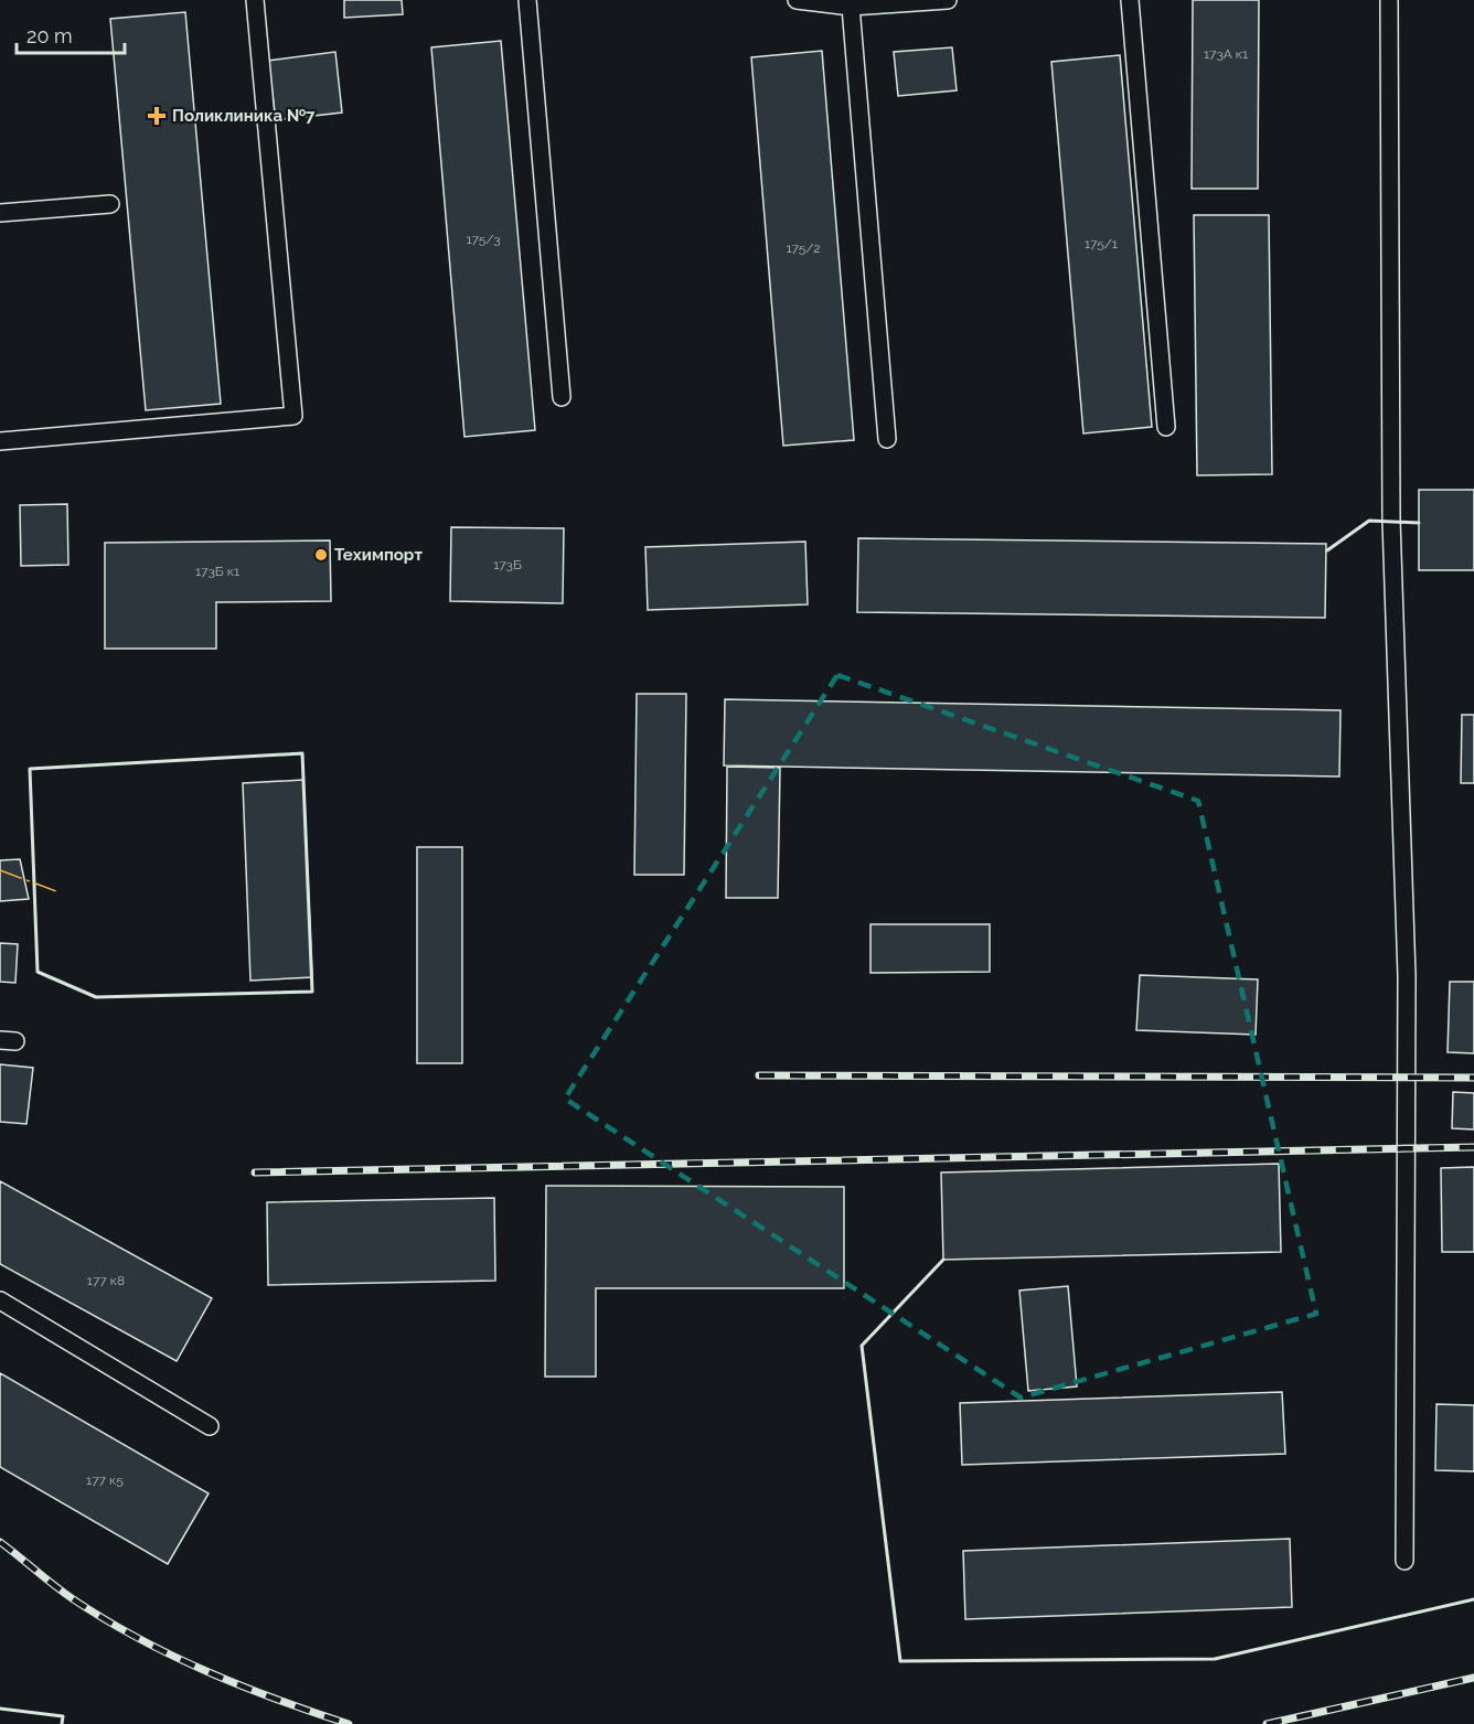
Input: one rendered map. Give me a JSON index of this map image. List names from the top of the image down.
{
  "places": {
    "health": ["Поликлиника №7"],
    "other": ["Техимпорт"]
  },
  "house_numbers": [
    "173А к1",
    "175/3",
    "175/1",
    "175/2",
    "173Б",
    "173Б к1",
    "177 к8",
    "177 к5"
  ],
  "scale_bar": "20 m"
}
